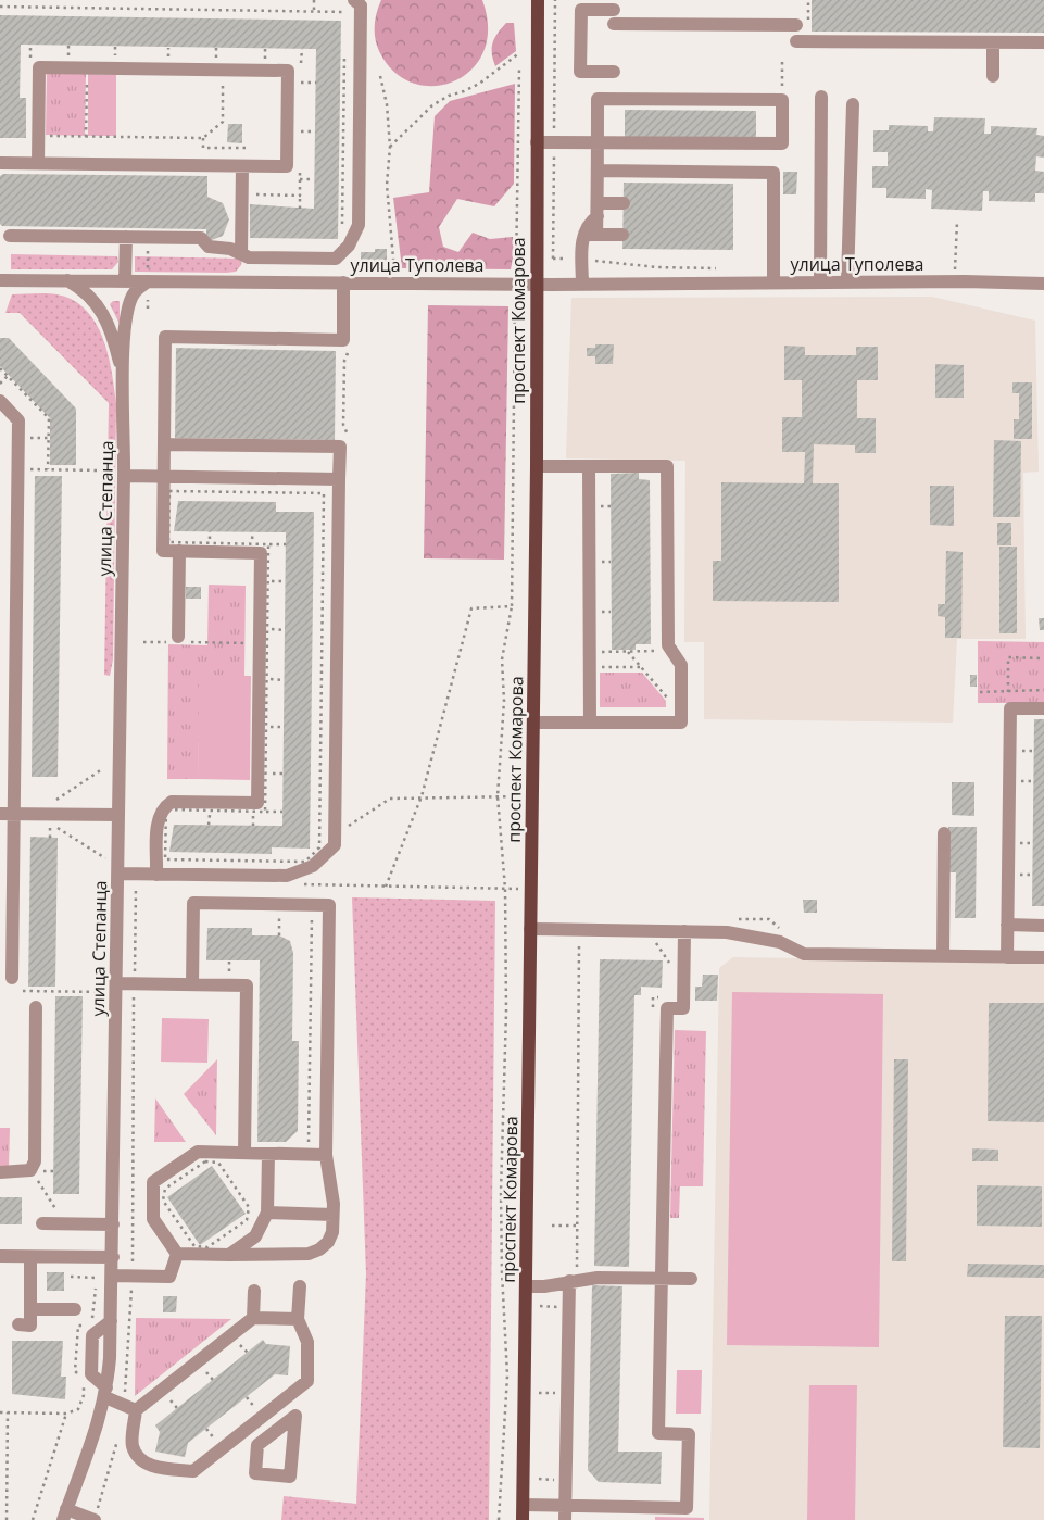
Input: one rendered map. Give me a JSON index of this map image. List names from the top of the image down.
{
  "streets": {
    "main road": ["проспект Комарова"],
    "street": ["улица Туполева", "улица Степанца"]
  },
  "crossings": [
    ["улица Туполева", "проспект Комарова"],
    ["улица Туполева", "улица Степанца"]
  ]
}
